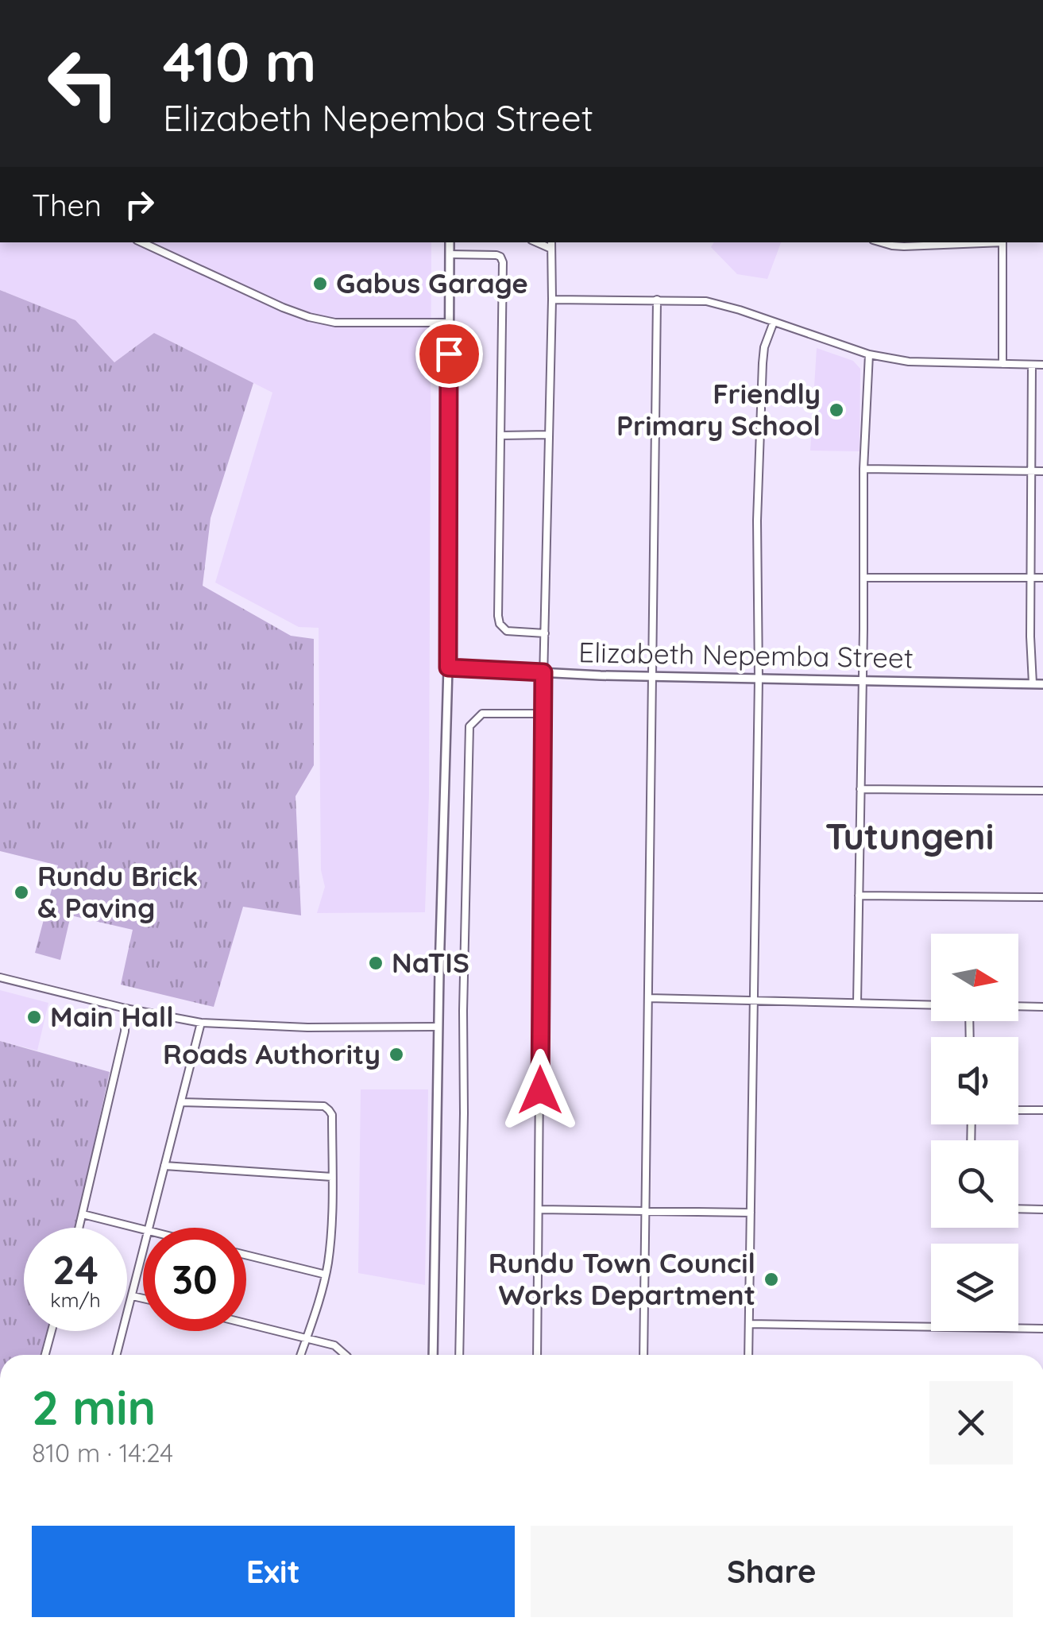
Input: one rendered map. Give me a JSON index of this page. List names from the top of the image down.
{
  "streets": {
    "street": ["Elizabeth Nepemba Street"]
  },
  "districts": ["Tutungeni"],
  "places": [
    "Gabus Garage",
    "Friendly Primary School",
    "Rundu Brick & Paving",
    "NaTIS",
    "Main Hall",
    "Roads Authority",
    "Rundu Town Council Works Department"
  ],
  "north": "right",
  "page": {
    "turn": ["410 m", "Elizabeth Nepemba Street"],
    "then": "Then",
    "speed": "24 km/h",
    "limit": "30",
    "heading": ["2 min", "810 m · 14:24"],
    "buttons": ["Exit", "Share"]
  }
}
